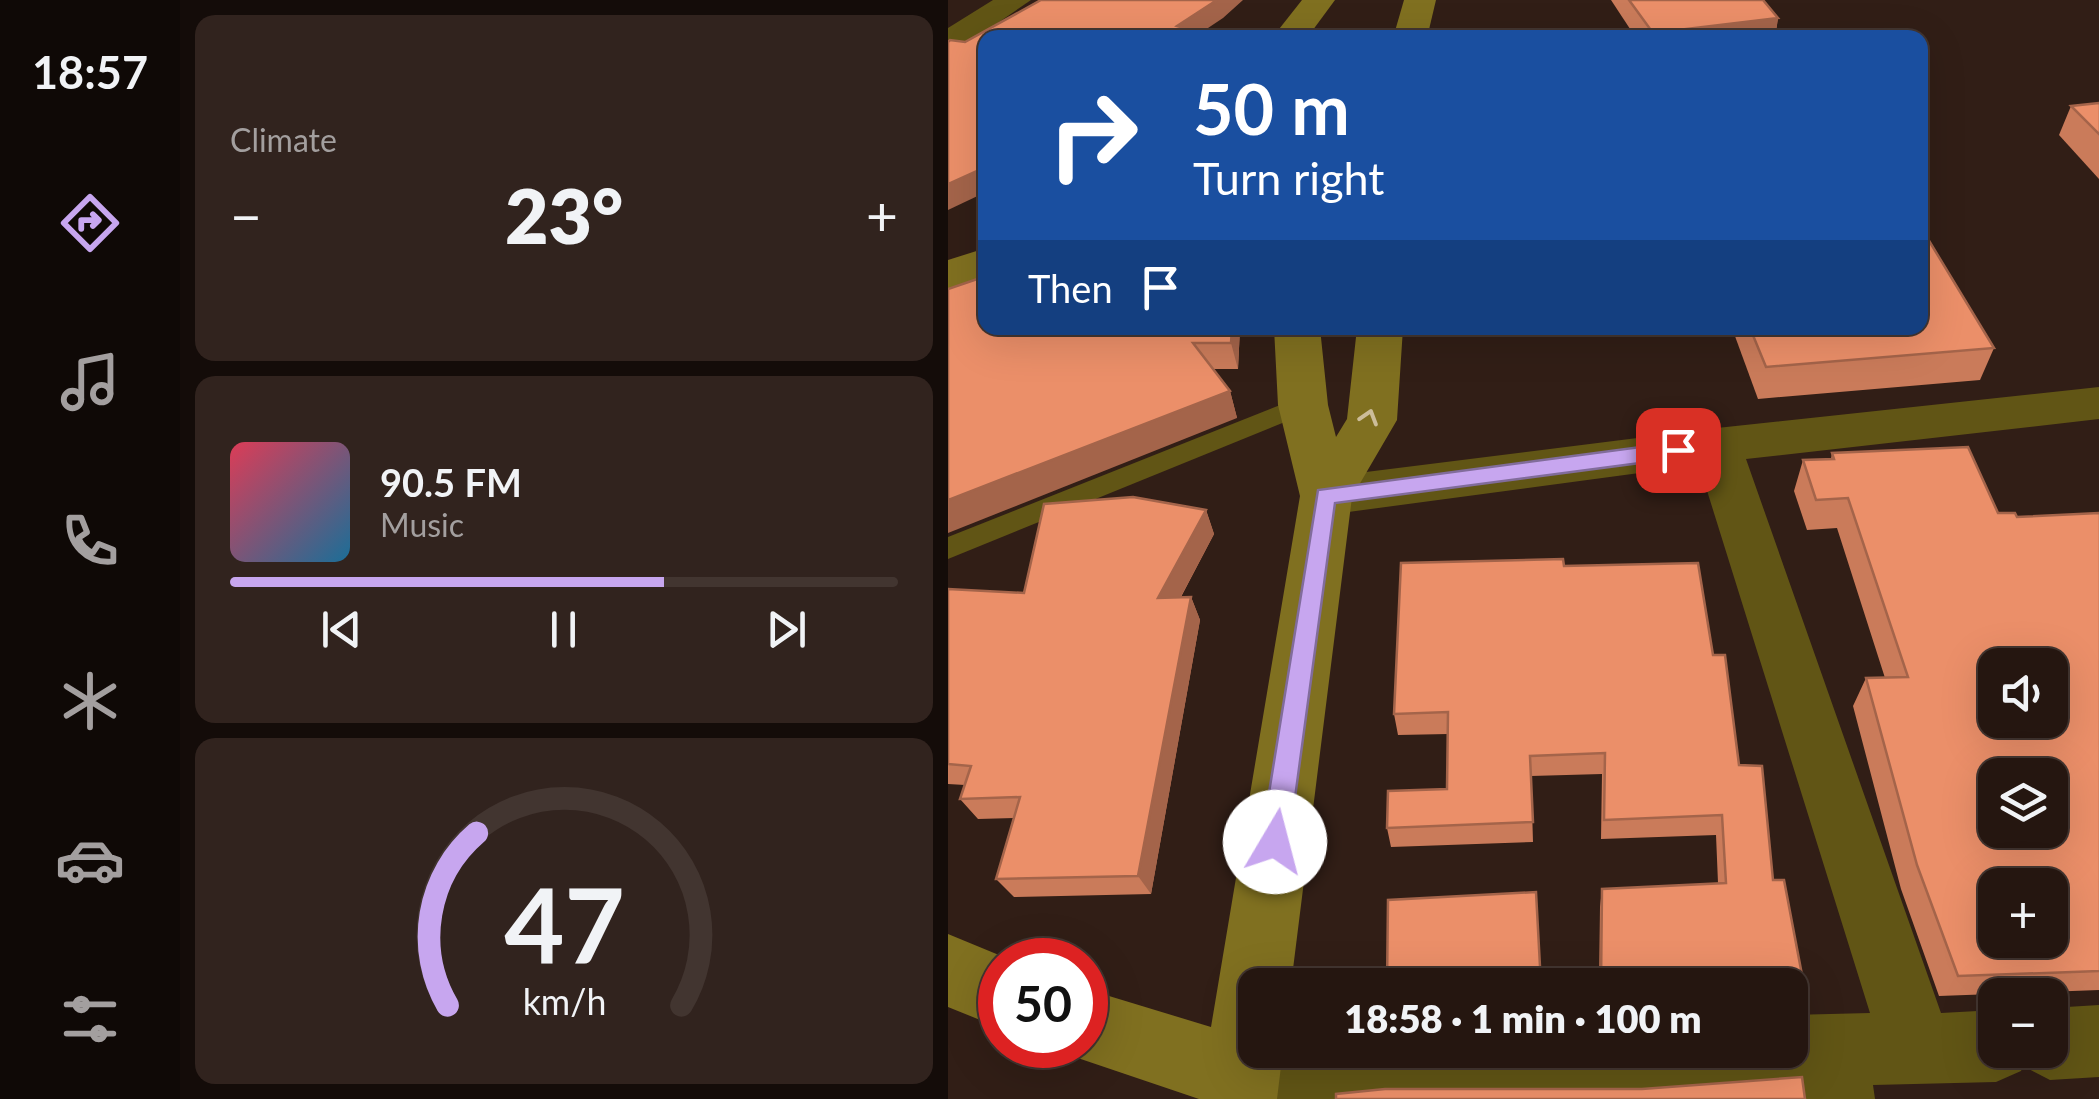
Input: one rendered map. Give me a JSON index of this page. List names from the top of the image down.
{
  "page": {
    "tabs": "18:57",
    "tile": "Climate",
    "turn": ["50 m", "Turn right"],
    "heat": ["−", "23°", "+"],
    "then": "Then",
    "song": ["90.5 FM", "Music"],
    "map_buttons": ["+", "−"],
    "limit": "50",
    "trip": "18:58 · 1 min · 100 m",
    "gauge": ["47", "km/h"]
  }
}
